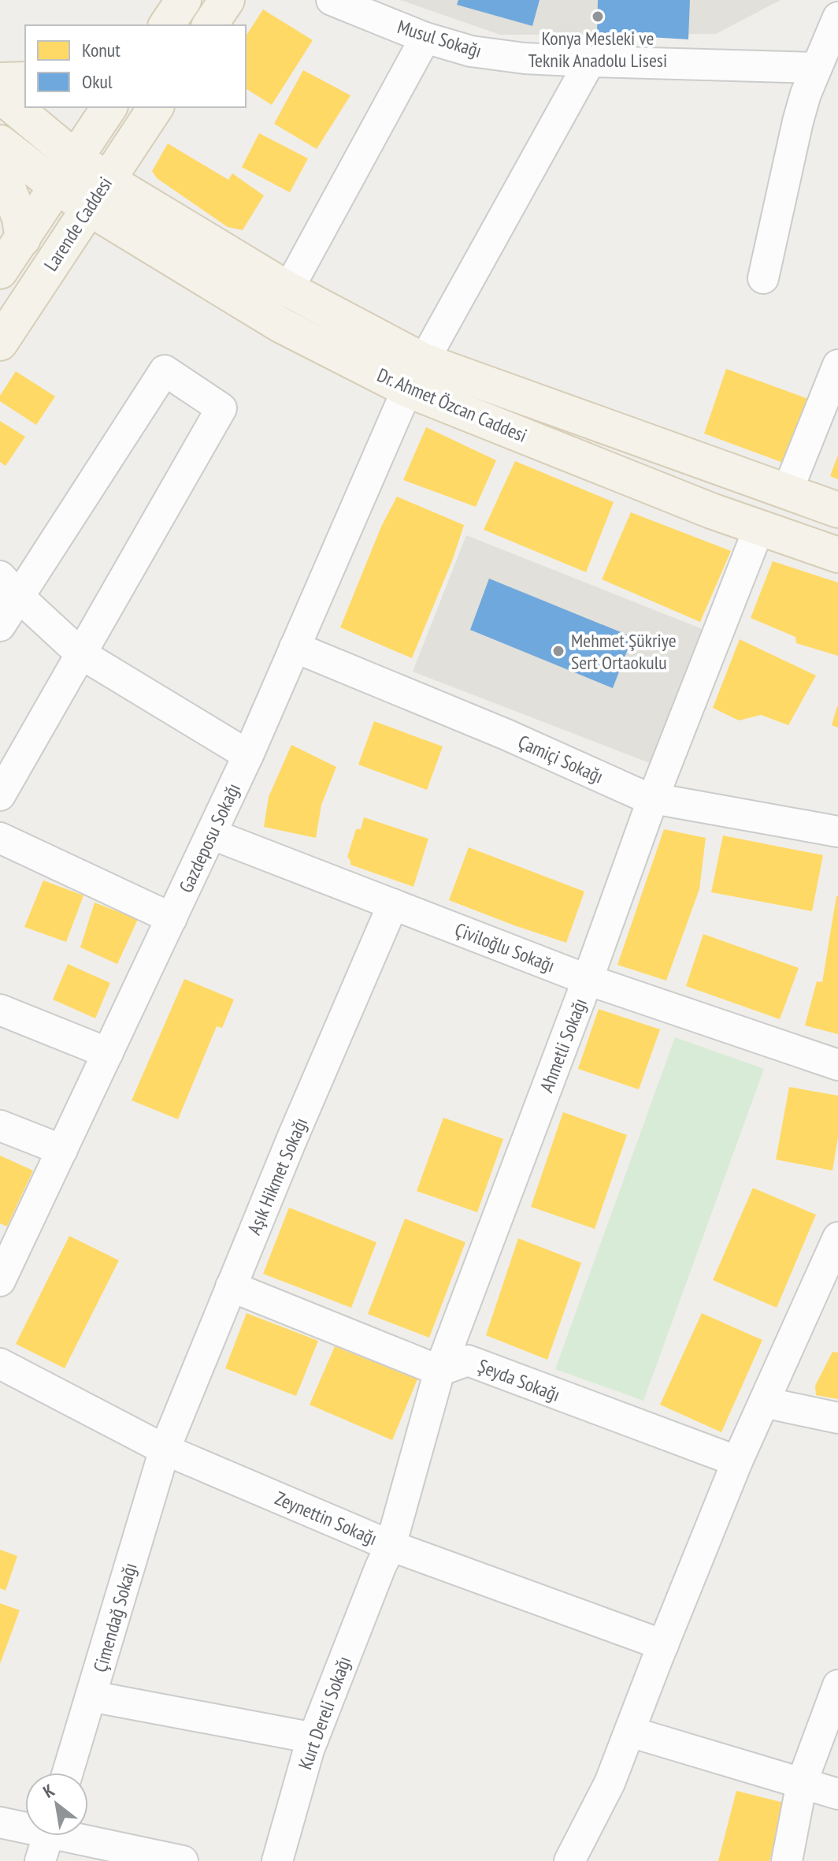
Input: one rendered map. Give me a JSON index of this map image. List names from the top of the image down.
{
  "streets": {
    "main road": ["Larende Caddesi", "Dr. Ahmet Özcan Caddesi"],
    "street": [
      "Musul Sokağı",
      "Çamiçi Sokağı",
      "Gazdeposu Sokağı",
      "Çiviloğlu Sokağı",
      "Ahmetli Sokağı",
      "Aşık Hikmet Sokağı",
      "Şeyda Sokağı",
      "Zeynettin Sokağı",
      "Çimendağ Sokağı",
      "Kurt Dereli Sokağı"
    ]
  },
  "crossings": [
    ["Musul Sokağı", "Gazdeposu Sokağı"],
    ["Larende Caddesi", "Dr. Ahmet Özcan Caddesi"],
    ["Dr. Ahmet Özcan Caddesi", "Gazdeposu Sokağı"],
    ["Dr. Ahmet Özcan Caddesi", "Ahmetli Sokağı"],
    ["Çamiçi Sokağı", "Gazdeposu Sokağı"],
    ["Çamiçi Sokağı", "Ahmetli Sokağı"],
    ["Gazdeposu Sokağı", "Çiviloğlu Sokağı"],
    ["Çiviloğlu Sokağı", "Ahmetli Sokağı"],
    ["Çiviloğlu Sokağı", "Aşık Hikmet Sokağı"],
    ["Ahmetli Sokağı", "Şeyda Sokağı"],
    ["Ahmetli Sokağı", "Zeynettin Sokağı"],
    ["Ahmetli Sokağı", "Kurt Dereli Sokağı"],
    ["Aşık Hikmet Sokağı", "Zeynettin Sokağı"],
    ["Aşık Hikmet Sokağı", "Çimendağ Sokağı"],
    ["Zeynettin Sokağı", "Çimendağ Sokağı"],
    ["Zeynettin Sokağı", "Kurt Dereli Sokağı"]
  ],
  "places": ["Konya Mesleki ve Teknik Anadolu Lisesi", "Mehmet Şükriye Sert Ortaokulu"],
  "legend": ["Konut", "Okul"],
  "north": "top left"
}
